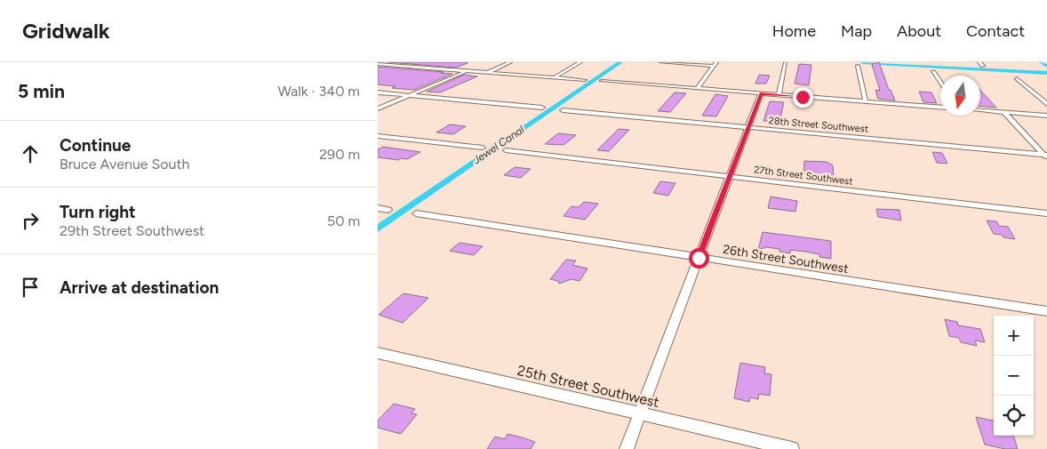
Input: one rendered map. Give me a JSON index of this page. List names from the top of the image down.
{
  "streets": {
    "street": [
      "28th Street Southwest",
      "27th Street Southwest",
      "26th Street Southwest",
      "25th Street Southwest"
    ]
  },
  "water": ["Jewel Canal"],
  "north": "bottom",
  "page": {
    "header": "Gridwalk",
    "nav": [
      "Home",
      "Map",
      "About",
      "Contact"
    ],
    "heading": ["5 min", "Walk · 340 m"],
    "list": [
      ["Continue", "Bruce Avenue South", "290 m"],
      ["Turn right", "29th Street Southwest", "50 m"],
      "Arrive at destination"
    ],
    "map_buttons": ["+", "−"]
  }
}
